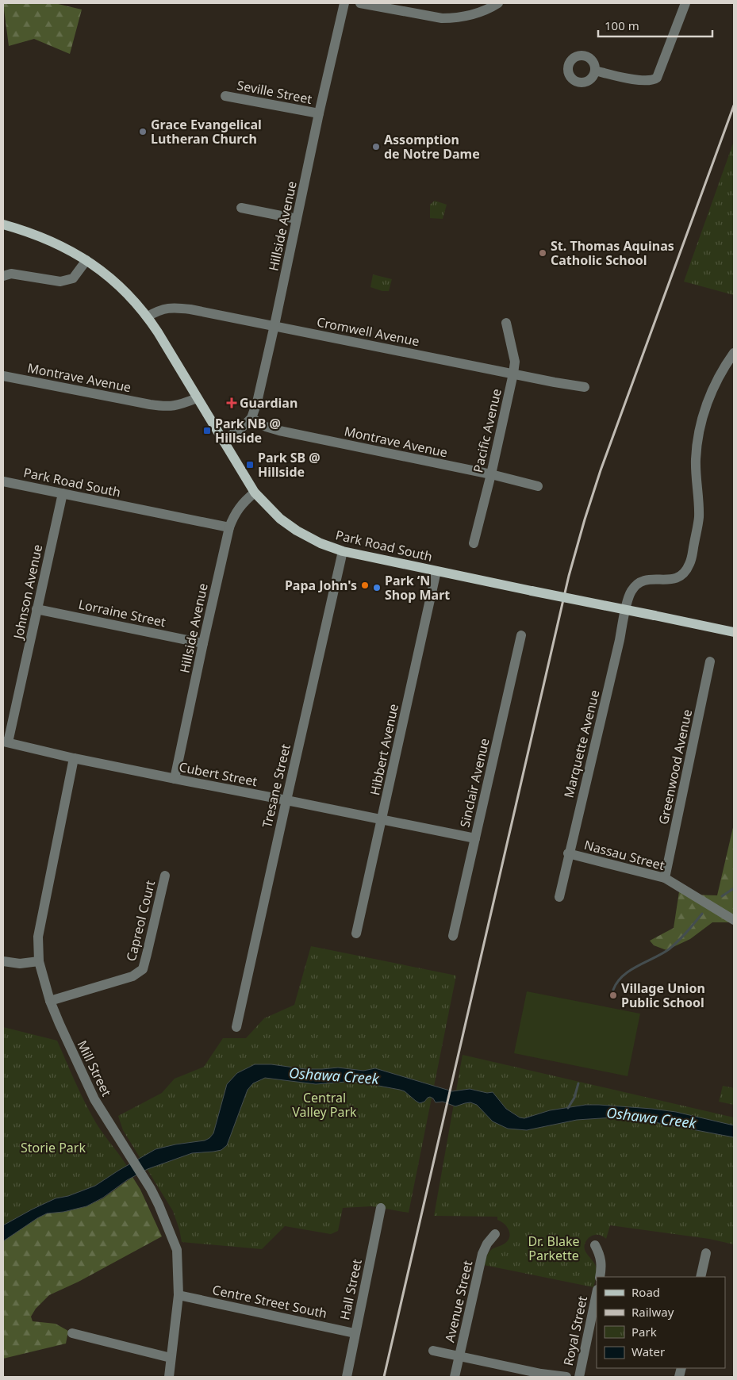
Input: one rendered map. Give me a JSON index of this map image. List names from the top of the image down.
{
  "streets": {
    "main road": ["Park Road South"],
    "street": [
      "Seville Street",
      "Hillside Avenue",
      "Cromwell Avenue",
      "Montrave Avenue",
      "Pacific Avenue",
      "Johnson Avenue",
      "Lorraine Street",
      "Marquette Avenue",
      "Hibbert Avenue",
      "Greenwood Avenue",
      "Cubert Street",
      "Sinclair Avenue",
      "Tresane Street",
      "Nassau Street",
      "Capreol Court",
      "Mill Street",
      "Hall Street",
      "Centre Street South",
      "Avenue Street",
      "Royal Street"
    ]
  },
  "crossings": [
    ["Seville Street", "Hillside Avenue"],
    ["Hillside Avenue", "Cromwell Avenue"],
    ["Hillside Avenue", "Montrave Avenue"],
    ["Hillside Avenue", "Park Road South"],
    ["Hillside Avenue", "Lorraine Street"],
    ["Hillside Avenue", "Cubert Street"],
    ["Cromwell Avenue", "Pacific Avenue"],
    ["Cromwell Avenue", "Park Road South"],
    ["Montrave Avenue", "Pacific Avenue"],
    ["Montrave Avenue", "Park Road South"],
    ["Park Road South", "Johnson Avenue"],
    ["Park Road South", "Hibbert Avenue"],
    ["Park Road South", "Tresane Street"],
    ["Johnson Avenue", "Lorraine Street"],
    ["Johnson Avenue", "Cubert Street"],
    ["Marquette Avenue", "Nassau Street"],
    ["Hibbert Avenue", "Cubert Street"],
    ["Greenwood Avenue", "Nassau Street"],
    ["Cubert Street", "Sinclair Avenue"],
    ["Cubert Street", "Tresane Street"],
    ["Cubert Street", "Mill Street"],
    ["Capreol Court", "Mill Street"],
    ["Mill Street", "Centre Street South"],
    ["Hall Street", "Centre Street South"]
  ],
  "water": ["Oshawa Creek"],
  "parks": ["Central Valley Park", "Storie Park", "Dr. Blake Parkette"],
  "places": {
    "other": [
      "Grace Evangelical Lutheran Church",
      "Assomption de Notre Dame",
      "St. Thomas Aquinas Catholic School",
      "Papa John's",
      "Park ‘N Shop Mart",
      "Village Union Public School"
    ],
    "health": ["Guardian"],
    "transit": ["Park NB @ Hillside", "Park SB @ Hillside"]
  },
  "legend": [
    "Road",
    "Railway",
    "Park",
    "Water"
  ],
  "scale_bar": "100 m"
}
